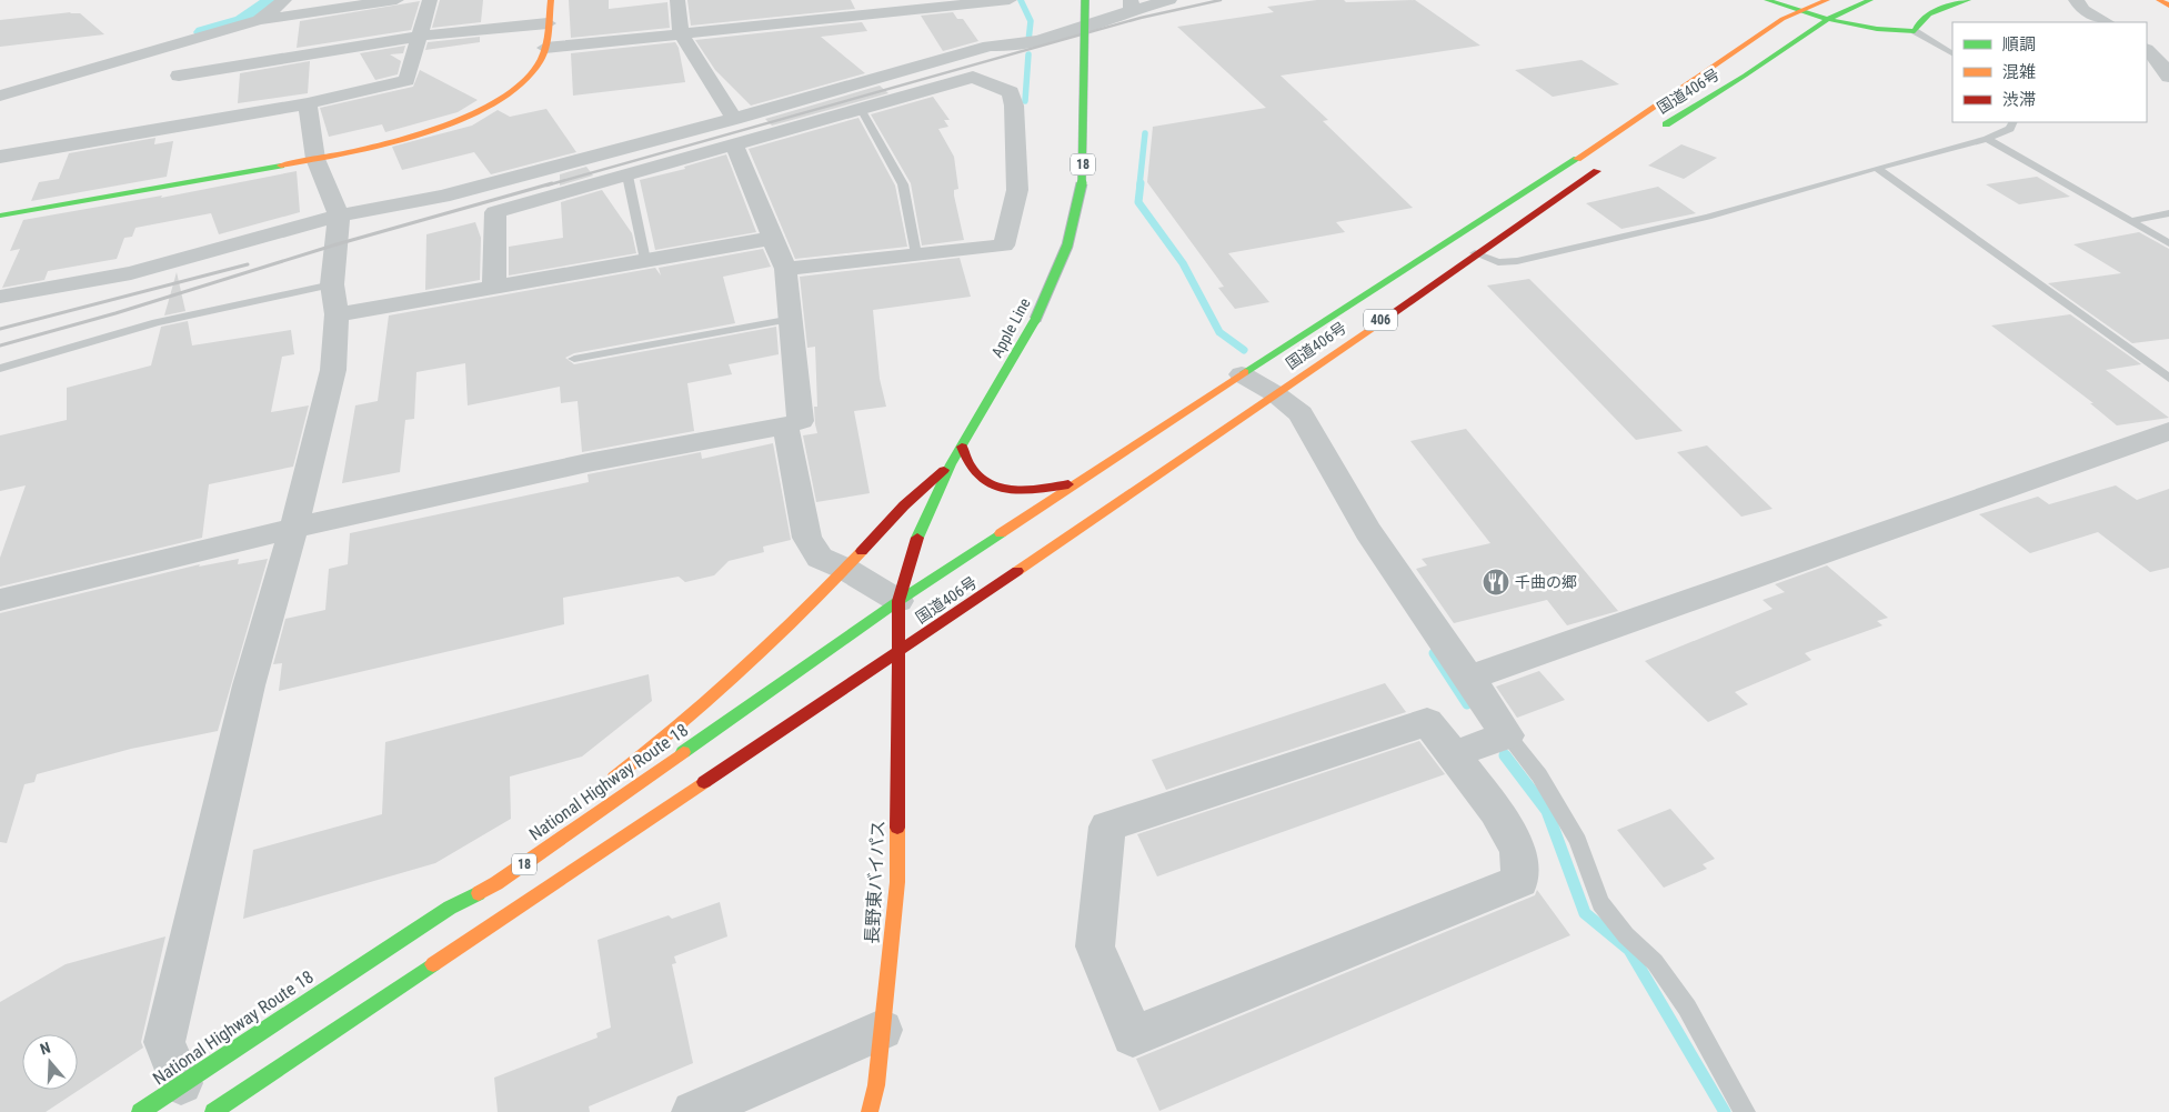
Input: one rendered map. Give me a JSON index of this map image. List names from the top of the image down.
{
  "streets": {
    "main road": [
      "国道406号",
      "18",
      "406",
      "Apple Line",
      "National Highway Route 18",
      "長野東バイパス"
    ]
  },
  "crossings": [
    ["国道406号", "18"],
    ["国道406号", "Apple Line"],
    ["国道406号", "National Highway Route 18"],
    ["国道406号", "長野東バイパス"],
    ["18", "Apple Line"],
    ["18", "長野東バイパス"],
    ["Apple Line", "National Highway Route 18"],
    ["Apple Line", "長野東バイパス"]
  ],
  "places": {
    "restaurant": ["千曲の郷"]
  },
  "legend": ["順調", "混雑", "渋滞"],
  "north": "top"
}
